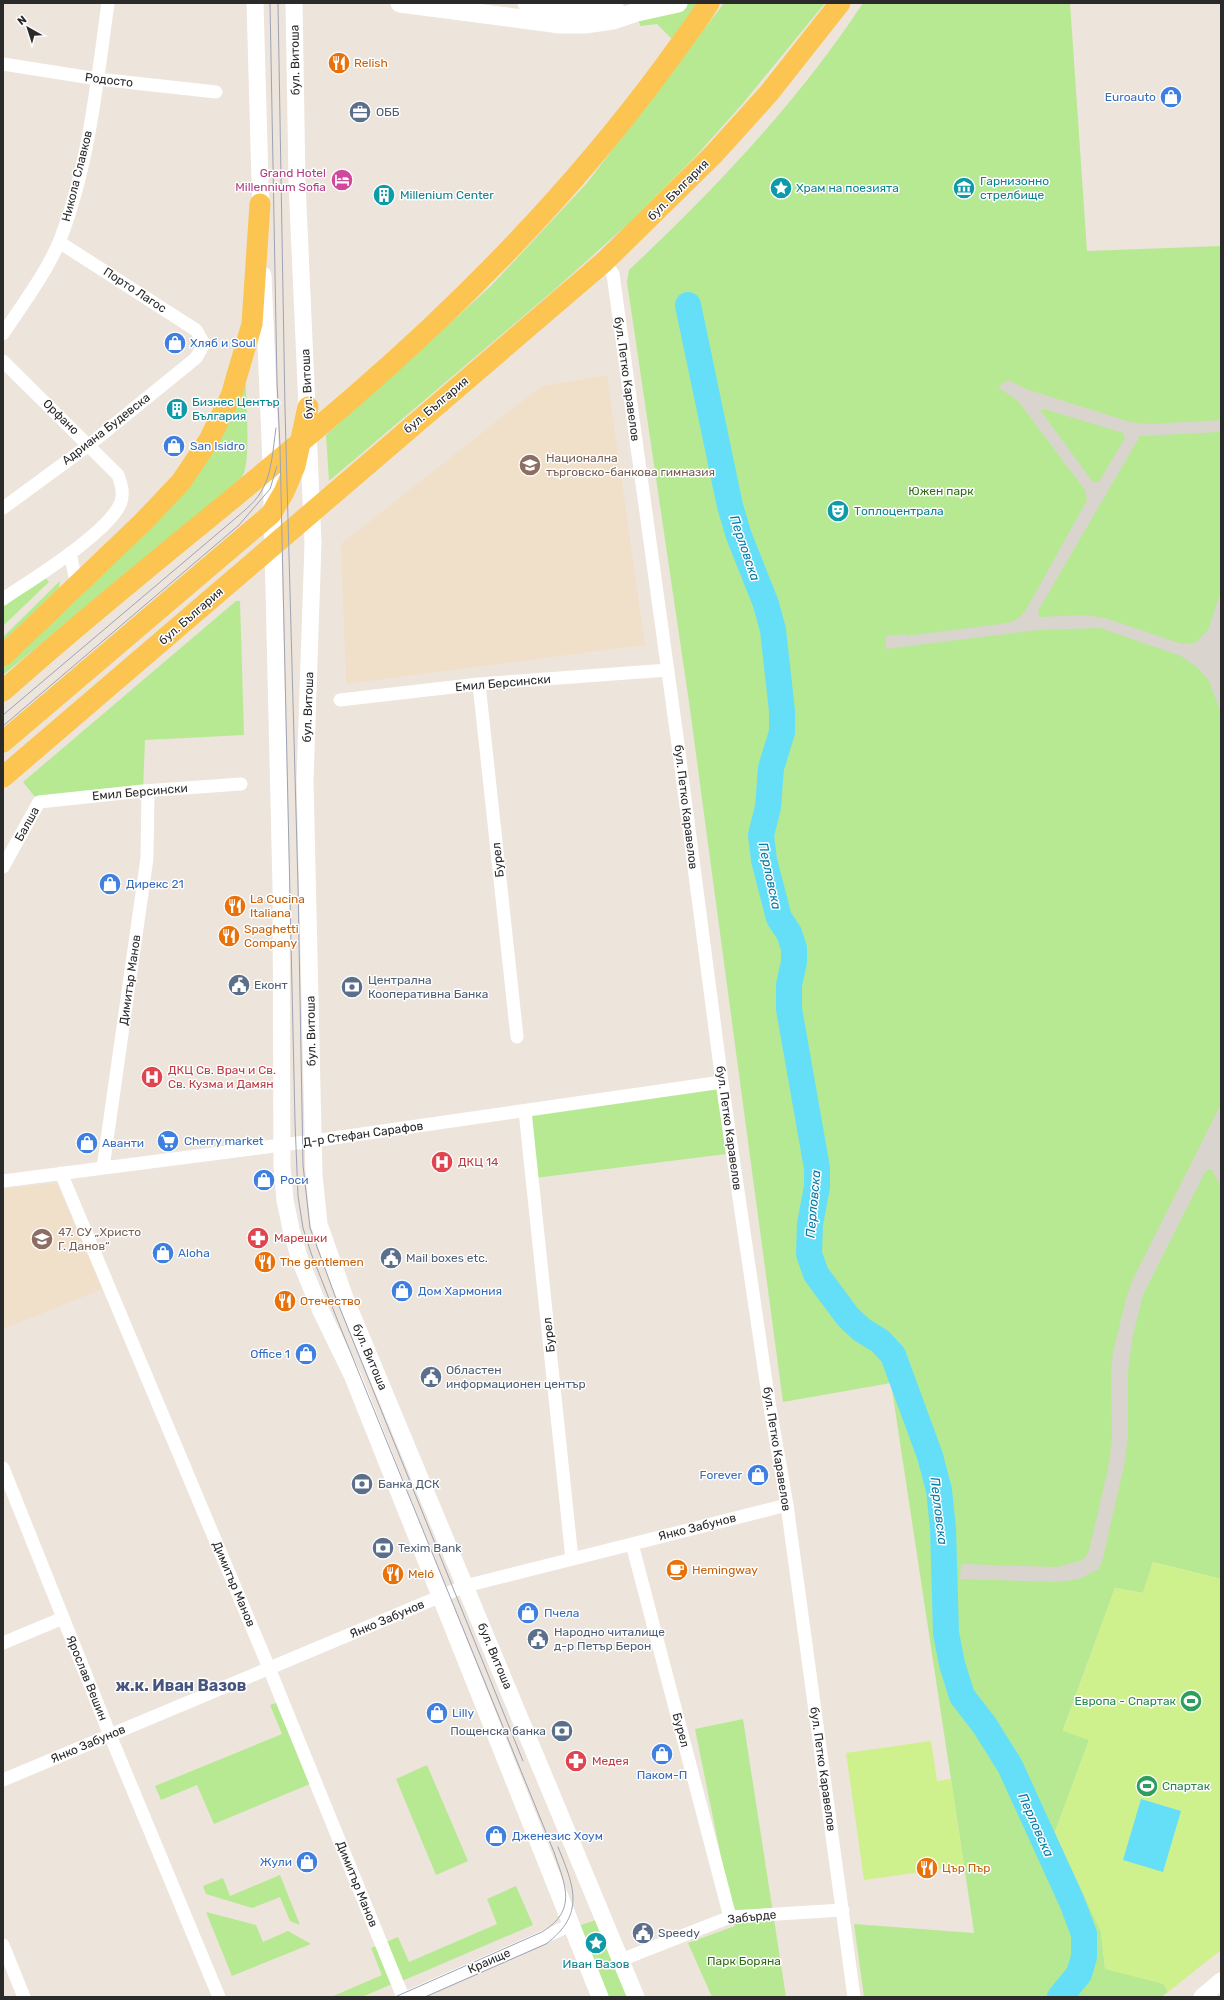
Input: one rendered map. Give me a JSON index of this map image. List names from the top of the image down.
{
  "streets": {
    "main road": ["бул. България"],
    "street": [
      "бул. Витоша",
      "Родосто",
      "Никола Славков",
      "Порто Лагос",
      "бул. Петко Каравелов",
      "Орфано",
      "Адриана Будевска",
      "Емил Берсински",
      "Балша",
      "Бурел",
      "Димитър Манов",
      "Д-р Стефан Сарафов",
      "Янко Забунов",
      "Ярослав Вешин",
      "Забърде",
      "Краище"
    ]
  },
  "crossings": [
    ["бул. Витоша", "Д-р Стефан Сарафов"],
    ["бул. Витоша", "Янко Забунов"],
    ["бул. Витоша", "Забърде"],
    ["бул. Витоша", "Краище"],
    ["Родосто", "Никола Славков"],
    ["Никола Славков", "Порто Лагос"],
    ["бул. България", "бул. Петко Каравелов"],
    ["Порто Лагос", "Адриана Будевска"],
    ["бул. Петко Каравелов", "Емил Берсински"],
    ["бул. Петко Каравелов", "Д-р Стефан Сарафов"],
    ["бул. Петко Каравелов", "Янко Забунов"],
    ["бул. Петко Каравелов", "Забърде"],
    ["Орфано", "Адриана Будевска"],
    ["Емил Берсински", "Балша"],
    ["Емил Берсински", "Бурел"],
    ["Емил Берсински", "Димитър Манов"],
    ["Бурел", "Д-р Стефан Сарафов"],
    ["Бурел", "Янко Забунов"],
    ["Бурел", "Забърде"],
    ["Димитър Манов", "Д-р Стефан Сарафов"],
    ["Димитър Манов", "Янко Забунов"],
    ["Янко Забунов", "Ярослав Вешин"]
  ],
  "districts": ["ж.к. Иван Вазов"],
  "water": ["Перловска"],
  "parks": ["Южен парк", "Парк Боряна"],
  "places": {
    "restaurant": [
      "Relish",
      "La Cucina Italiana",
      "Spaghetti Company",
      "The gentlemen",
      "Отечество",
      "Meló",
      "Цър Пър"
    ],
    "shop": [
      "Euroauto",
      "Хляб и Soul",
      "San Isidro",
      "Дирекс 21",
      "Аванти",
      "Роси",
      "Aloha",
      "Дом Хармония",
      "Office 1",
      "Forever",
      "Пчела",
      "Lilly",
      "Паком-П",
      "Дженезис Хоум",
      "Жули"
    ],
    "office": ["ОББ"],
    "hotel": ["Grand Hotel Millennium Sofia"],
    "place": ["Храм на поезията", "Иван Вазов"],
    "museum": ["Гарнизонно стрелбище"],
    "building": ["Millenium Center", "Бизнес Център България"],
    "school or university": ["Национална търговско-банкова гимназия", "47. СУ „Христо Г. Данов“"],
    "theatre": ["Топлоцентрала"],
    "public building": [
      "Еконт",
      "Mail boxes etc.",
      "Областен информационен център",
      "Народно читалище д-р Петър Берон",
      "Speedy"
    ],
    "bank": [
      "Централна Кооперативна Банка",
      "Банка ДСК",
      "Texim Bank",
      "Пощенска банка"
    ],
    "hospital": ["ДКЦ Св. Врач и Св. Св. Кузма и Дамян", "ДКЦ 14"],
    "supermarket": ["Cherry market"],
    "pharmacy": ["Марешки", "Медея"],
    "cafe": ["Hemingway"],
    "sports": ["Европа - Спартак", "Спартак"]
  },
  "north": "top left"
}
